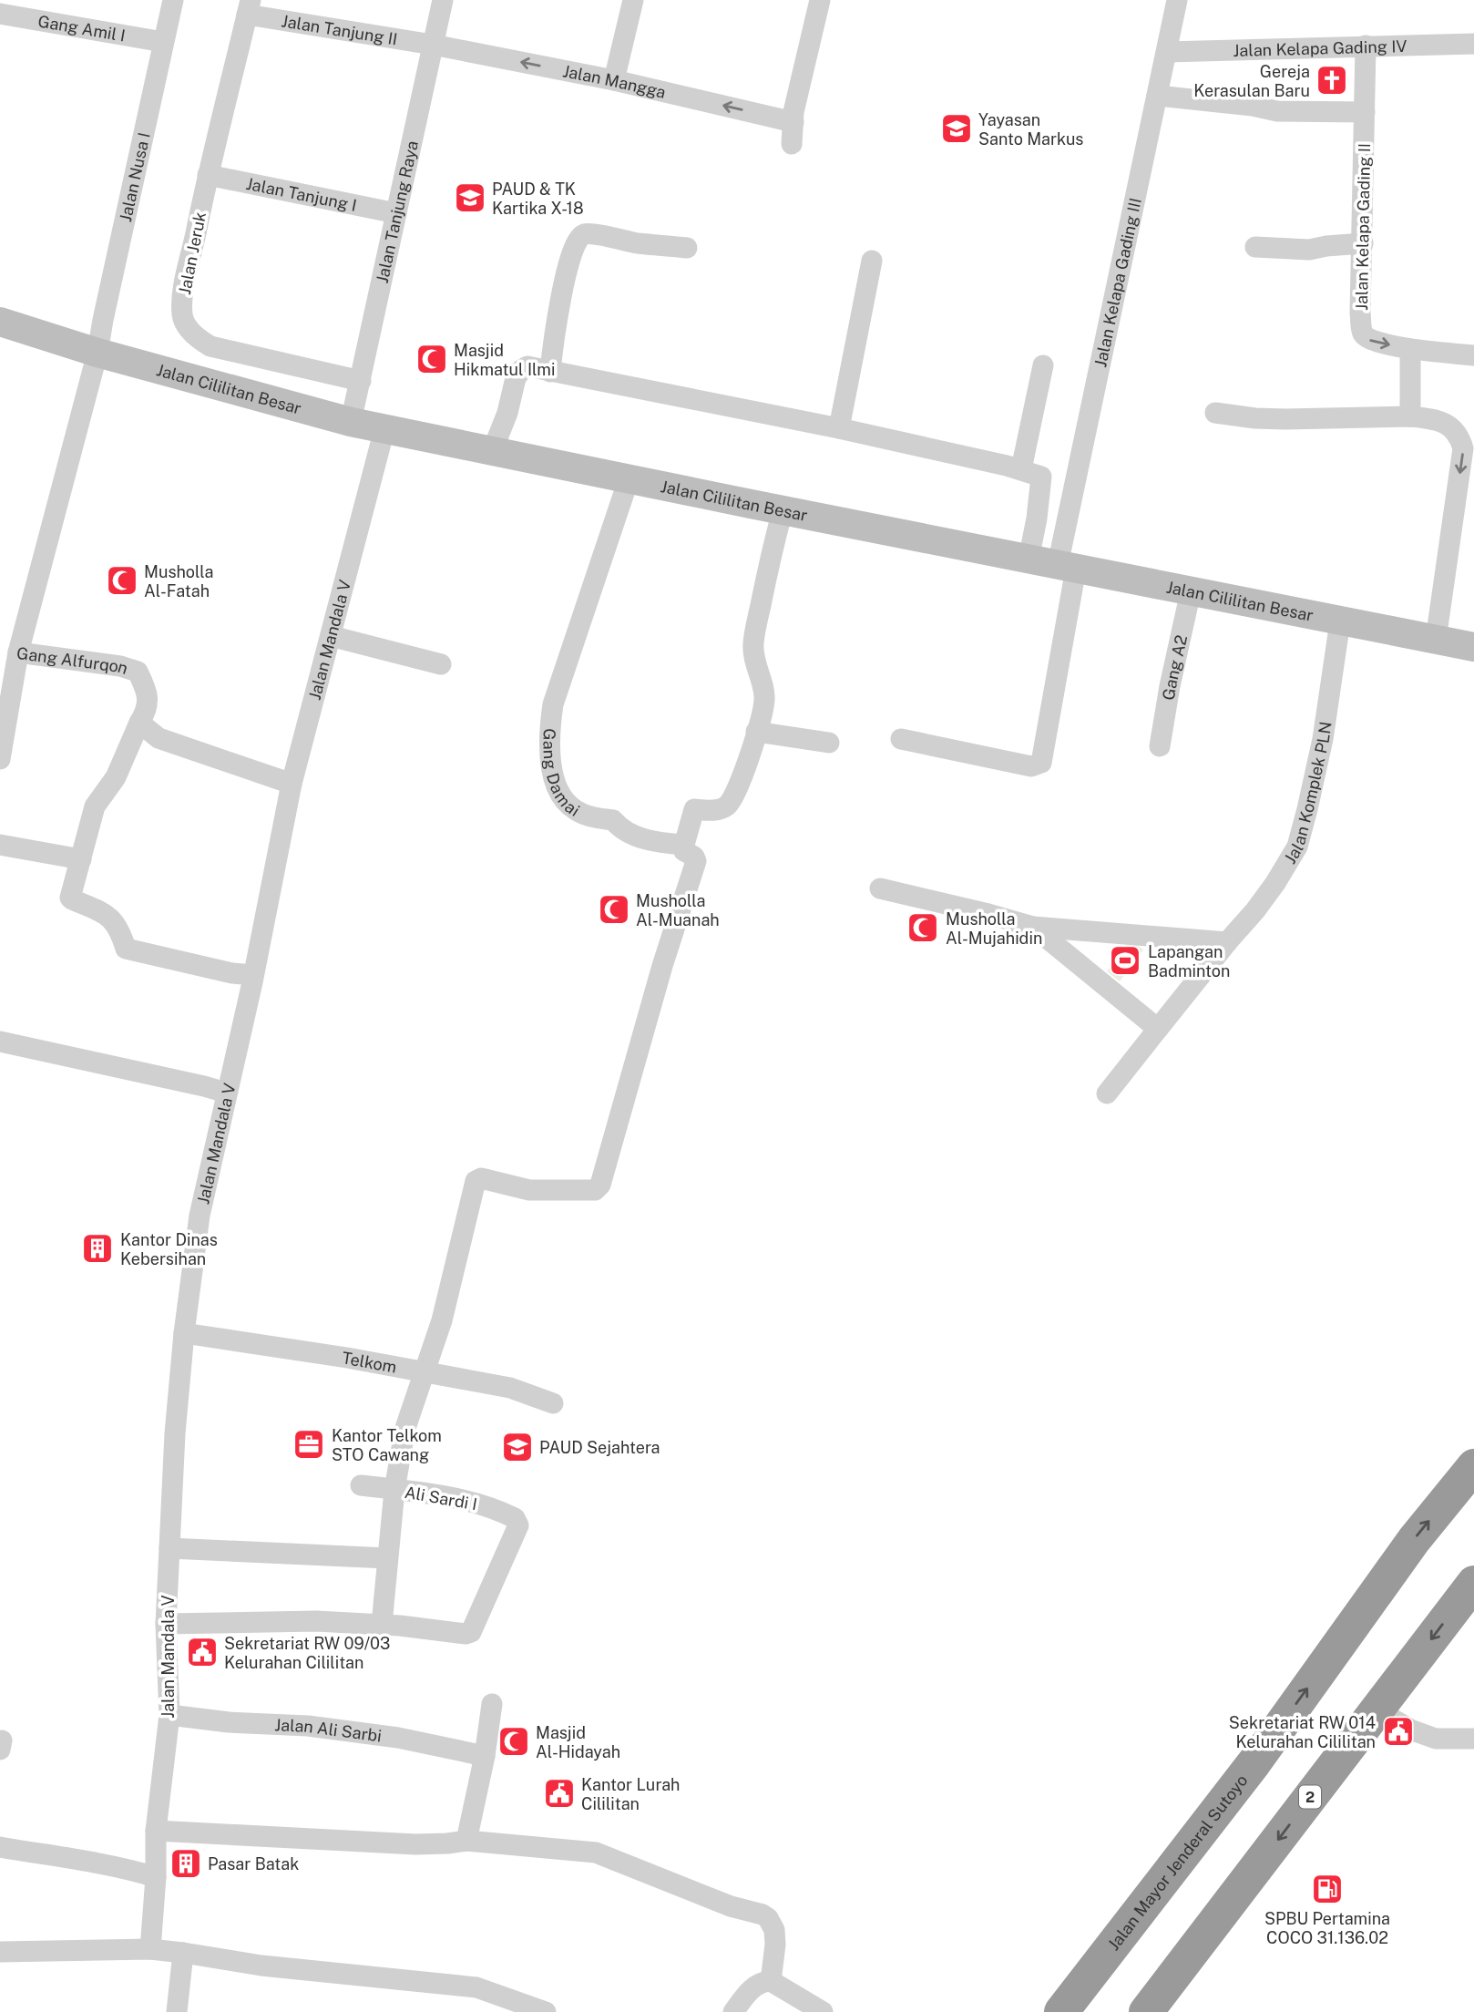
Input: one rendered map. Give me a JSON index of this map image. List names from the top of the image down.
{
  "streets": {
    "highway": ["2", "Jalan Mayor Jenderal Sutoyo"],
    "street": [
      "Gang Amil I",
      "Jalan Tanjung II",
      "Jalan Kelapa Gading IV",
      "Jalan Mangga",
      "Jalan Nusa I",
      "Jalan Tanjung I",
      "Jalan Tanjung Raya",
      "Jalan Kelapa Gading II",
      "Jalan Jeruk",
      "Jalan Kelapa Gading III",
      "Jalan Cililitan Besar",
      "Jalan Mandala V",
      "Gang Alfurqon",
      "Gang A2",
      "Gang Damai",
      "Jalan Komplek PLN",
      "Telkom",
      "Ali Sardi I",
      "Jalan Ali Sarbi"
    ]
  },
  "crossings": [
    ["Gang Amil I", "Jalan Nusa I"],
    ["Jalan Tanjung II", "Jalan Mangga"],
    ["Jalan Tanjung II", "Jalan Tanjung Raya"],
    ["Jalan Tanjung II", "Jalan Jeruk"],
    ["Jalan Kelapa Gading IV", "Jalan Kelapa Gading II"],
    ["Jalan Kelapa Gading IV", "Jalan Kelapa Gading III"],
    ["Jalan Mangga", "Jalan Tanjung Raya"],
    ["Jalan Nusa I", "Jalan Cililitan Besar"],
    ["Jalan Nusa I", "Gang Alfurqon"],
    ["Jalan Tanjung I", "Jalan Tanjung Raya"],
    ["Jalan Tanjung I", "Jalan Jeruk"],
    ["Jalan Tanjung Raya", "Jalan Jeruk"],
    ["Jalan Tanjung Raya", "Jalan Cililitan Besar"],
    ["Jalan Kelapa Gading III", "Jalan Cililitan Besar"],
    ["Jalan Cililitan Besar", "Jalan Mandala V"],
    ["Jalan Cililitan Besar", "Gang Alfurqon"],
    ["Jalan Cililitan Besar", "Gang A2"],
    ["Jalan Cililitan Besar", "Gang Damai"],
    ["Jalan Cililitan Besar", "Jalan Komplek PLN"],
    ["Jalan Mandala V", "Telkom"],
    ["Jalan Mandala V", "Jalan Ali Sarbi"]
  ],
  "one_way": ["Jalan Mangga"],
  "places": {
    "church": ["Gereja Kerasulan Baru"],
    "school or university": ["Yayasan Santo Markus", "PAUD & TK Kartika X-18", "PAUD Sejahtera"],
    "mosque": [
      "Masjid Hikmatul Ilmi",
      "Musholla Al-Fatah",
      "Musholla Al-Muanah",
      "Musholla Al-Mujahidin",
      "Masjid Al-Hidayah"
    ],
    "sports": ["Lapangan Badminton"],
    "building": ["Kantor Dinas Kebersihan", "Pasar Batak"],
    "office": ["Kantor Telkom STO Cawang"],
    "public building": ["Sekretariat RW 09/03 Kelurahan Cililitan", "Sekretariat RW 014 Kelurahan Cililitan", "Kantor Lurah Cililitan"],
    "fuel station": ["SPBU Pertamina COCO 31.136.02"]
  }
}
